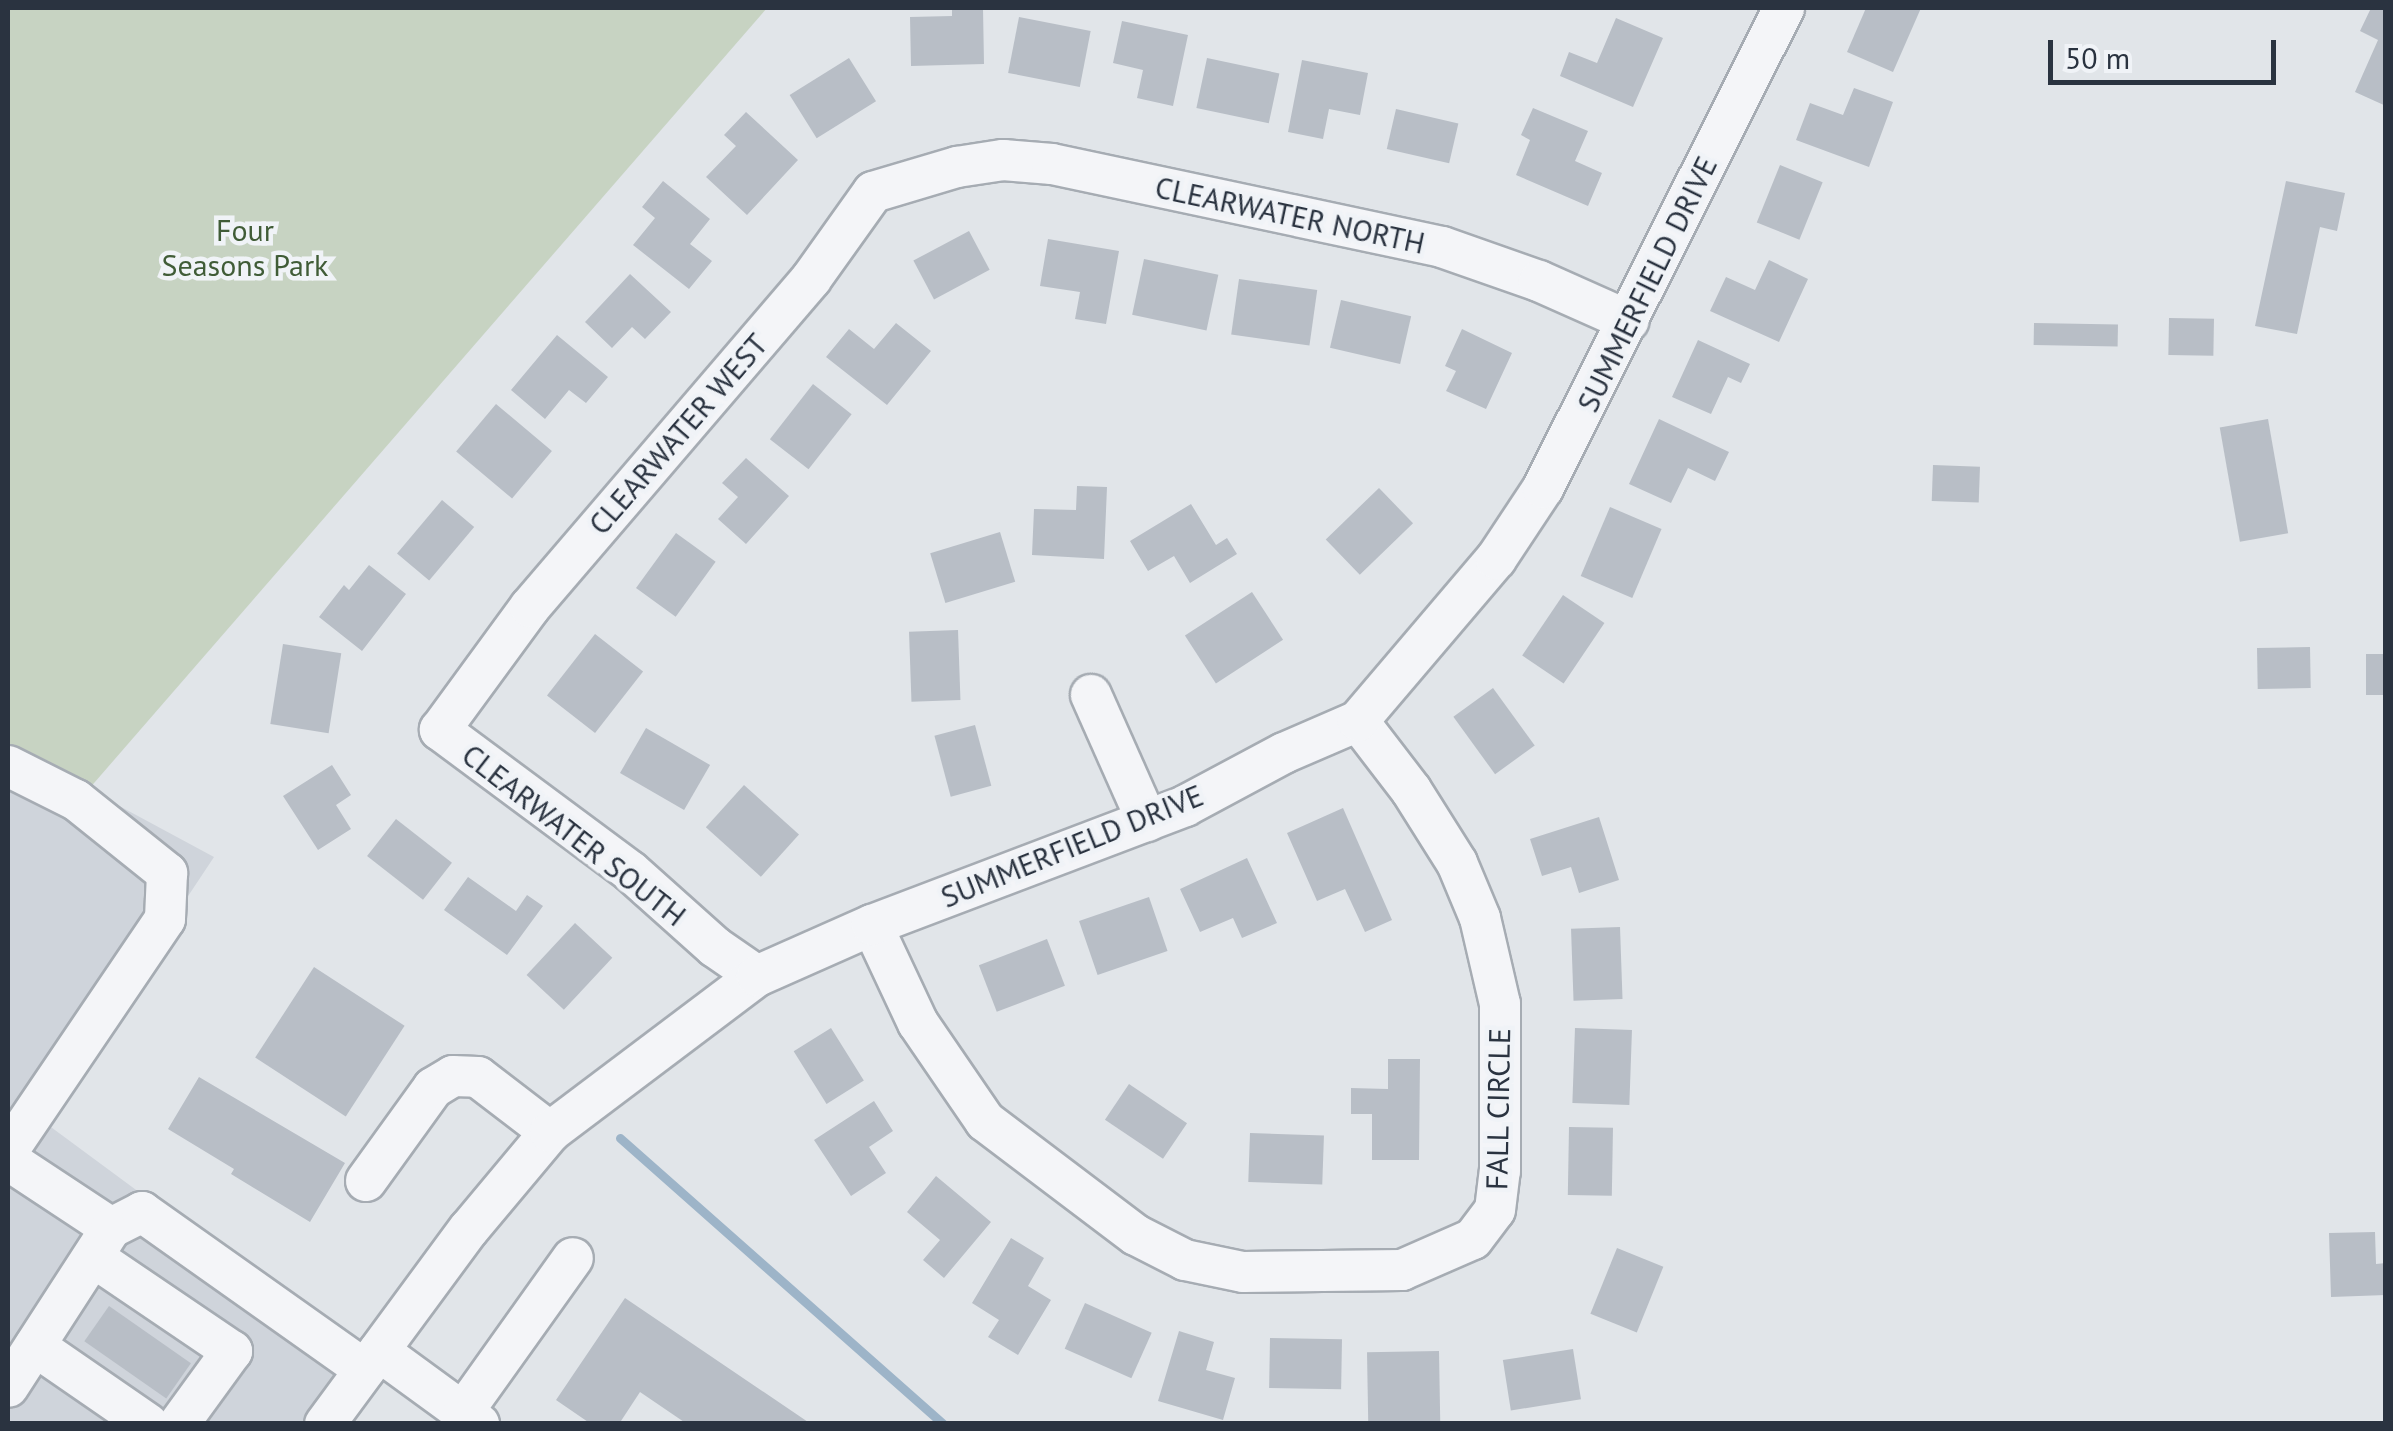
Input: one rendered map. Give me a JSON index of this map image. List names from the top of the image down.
{
  "streets": {
    "street": [
      "CLEARWATER NORTH",
      "SUMMERFIELD DRIVE",
      "CLEARWATER WEST",
      "CLEARWATER SOUTH",
      "FALL CIRCLE"
    ]
  },
  "crossings": [
    ["CLEARWATER NORTH", "SUMMERFIELD DRIVE"],
    ["CLEARWATER NORTH", "CLEARWATER WEST"],
    ["SUMMERFIELD DRIVE", "CLEARWATER SOUTH"],
    ["SUMMERFIELD DRIVE", "FALL CIRCLE"],
    ["CLEARWATER WEST", "CLEARWATER SOUTH"]
  ],
  "parks": ["Four Seasons Park"],
  "scale_bar": "50 m"
}
